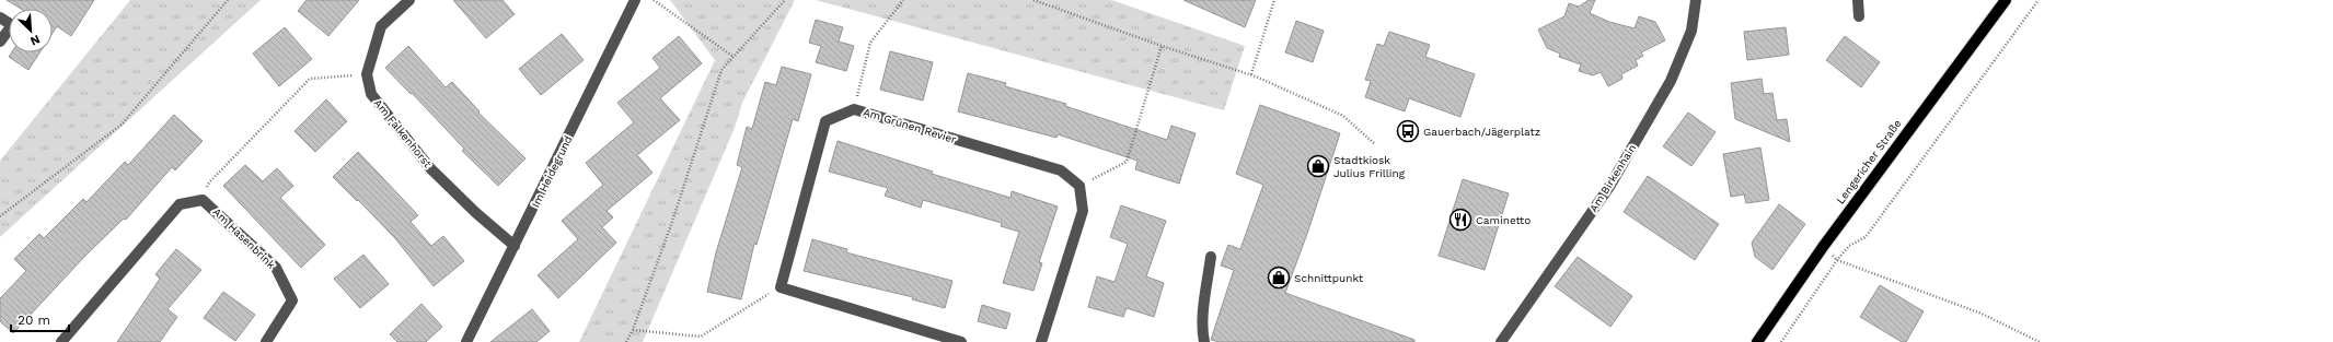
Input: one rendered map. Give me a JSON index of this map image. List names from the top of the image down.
{
  "streets": {
    "main road": ["Lengericher Straße"],
    "street": [
      "Am Grünen Revier",
      "Am Falkenhorst",
      "Im Heidegrund",
      "Am Birkenhain",
      "Am Hasenbrink"
    ]
  },
  "crossings": [
    ["Am Falkenhorst", "Im Heidegrund"]
  ],
  "places": {
    "bus stop": ["Gauerbach/Jägerplatz"],
    "shop": ["Stadtkiosk Julius Frilling", "Schnittpunkt"],
    "restaurant": ["Caminetto"]
  },
  "scale_bar": "20 m",
  "north": "bottom right"
}
